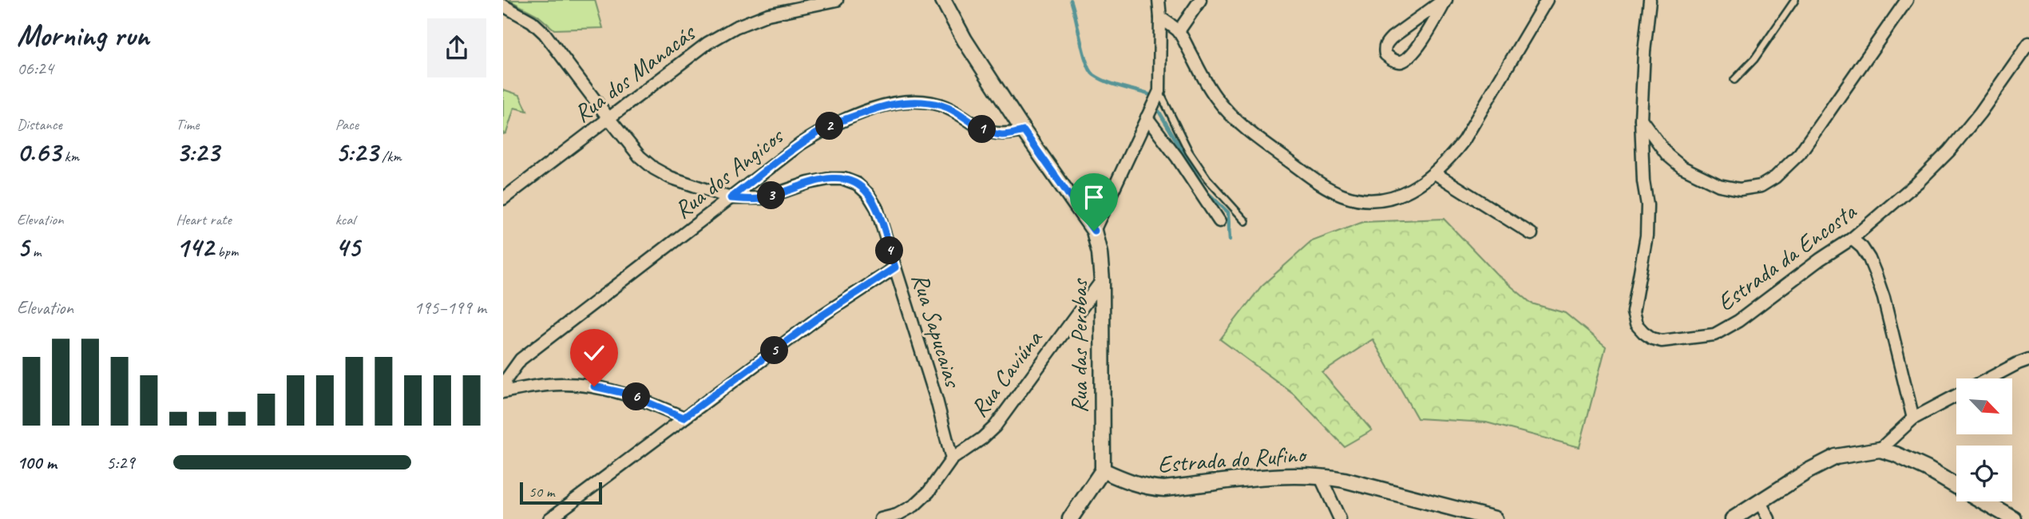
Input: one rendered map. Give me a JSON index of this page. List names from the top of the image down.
{
  "streets": {
    "street": [
      "Rua dos Manacás",
      "Rua dos Angicos",
      "Estrada da Encosta",
      "Rua Sapucaias",
      "Rua das Perobas",
      "Rua Caviúna",
      "Estrada do Rufino"
    ]
  },
  "crossings": [
    ["Rua dos Manacás", "Rua Sapucaias"],
    ["Rua dos Angicos", "Rua Sapucaias"],
    ["Rua dos Angicos", "Rua das Perobas"],
    ["Rua Sapucaias", "Rua Caviúna"],
    ["Rua das Perobas", "Rua Caviúna"],
    ["Rua das Perobas", "Estrada do Rufino"]
  ],
  "scale_bar": "50 m",
  "north": "bottom right",
  "page": {
    "heading": ["Morning run", "06:24"],
    "stats": [
      ["Distance", "0.63 km"],
      ["Time", "3:23"],
      ["Pace", "5:23 /km"],
      ["Elevation", "5 m"],
      ["Heart rate", "142 bpm"],
      ["kcal", "45"]
    ],
    "pins": [
      "2",
      "1",
      "3",
      "4",
      "5",
      "6"
    ],
    "chart": ["Elevation", "195–199 m"],
    "list": [
      {
        "name": "100 m",
        "note": "5:29"
      }
    ],
    "scale": "50 m"
  }
}
